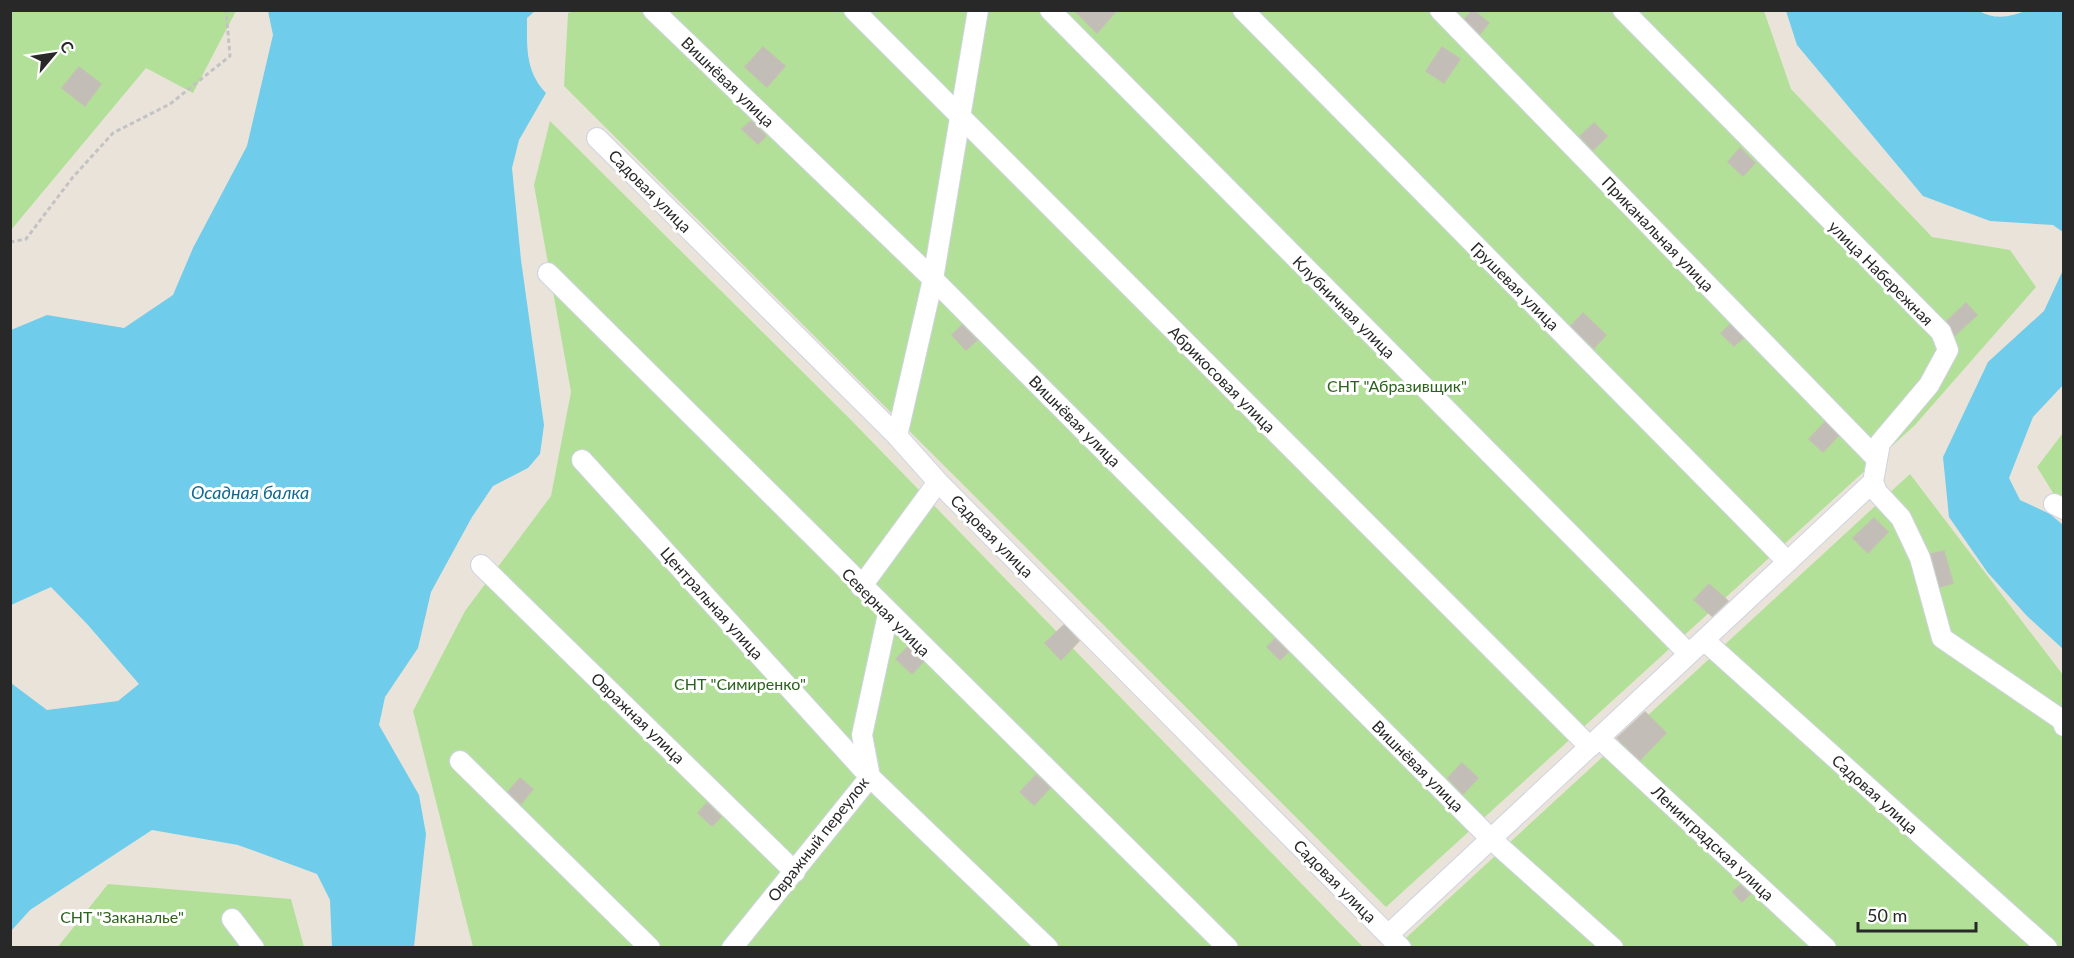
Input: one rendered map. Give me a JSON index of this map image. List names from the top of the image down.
{
  "streets": {
    "street": [
      "Вишнёвая улица",
      "Садовая улица",
      "Приканальная улица",
      "улица Набережная",
      "Грушевая улица",
      "Клубничная улица",
      "Абрикосовая улица",
      "Центральная улица",
      "Северная улица",
      "Овражная улица",
      "Овражный переулок",
      "Ленинградская улица"
    ]
  },
  "crossings": [
    ["Приканальная улица", "улица Набережная"],
    ["Абрикосовая улица", "Ленинградская улица"],
    ["Центральная улица", "Овражный переулок"],
    ["Северная улица", "Овражный переулок"],
    ["Овражная улица", "Овражный переулок"]
  ],
  "water": ["Осадная балка"],
  "parks": ["СНТ \"Абразивщик\"", "СНТ \"Симиренко\"", "СНТ \"Заканалье\""],
  "scale_bar": "50 m",
  "north": "top right"
}
